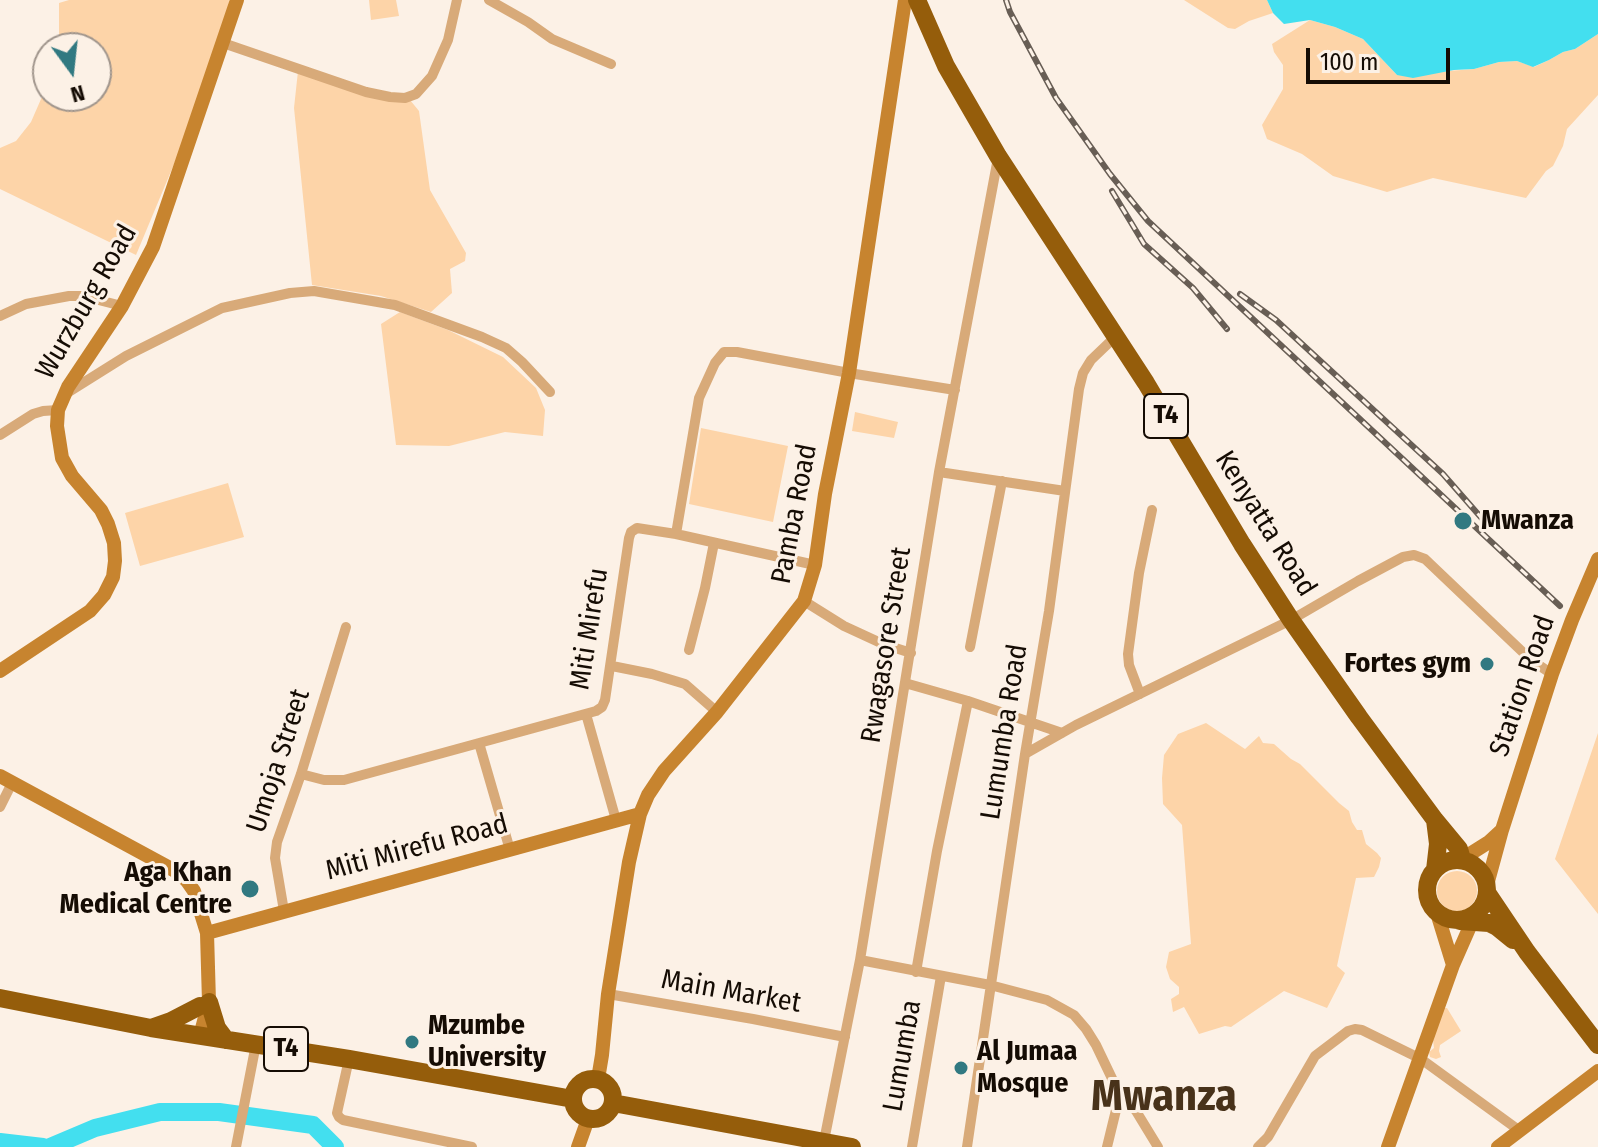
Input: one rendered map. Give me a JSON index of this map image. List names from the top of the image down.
{
  "streets": {
    "highway": ["T4", "Kenyatta Road"],
    "main road": [
      "Wurzburg Road",
      "Pamba Road",
      "Station Road",
      "Miti Mirefu Road"
    ],
    "street": [
      "Miti Mirefu",
      "Rwagasore Street",
      "Lumumba Road",
      "Umoja Street",
      "Main Market",
      "Lumumba"
    ]
  },
  "crossings": [
    ["T4", "Pamba Road"],
    ["T4", "Kenyatta Road"],
    ["T4", "Station Road"],
    ["Pamba Road", "Miti Mirefu"],
    ["Pamba Road", "Miti Mirefu Road"],
    ["Pamba Road", "Main Market"],
    ["Kenyatta Road", "Rwagasore Street"],
    ["Kenyatta Road", "Station Road"],
    ["Kenyatta Road", "Lumumba Road"],
    ["Miti Mirefu", "Umoja Street"],
    ["Rwagasore Street", "Main Market"],
    ["Lumumba Road", "Lumumba"],
    ["Umoja Street", "Miti Mirefu Road"]
  ],
  "districts": ["Mwanza"],
  "places": [
    "Mwanza",
    "Fortes gym",
    "Aga Khan Medical Centre",
    "Mzumbe University",
    "Al Jumaa Mosque"
  ],
  "scale_bar": "100 m",
  "north": "bottom"
}
